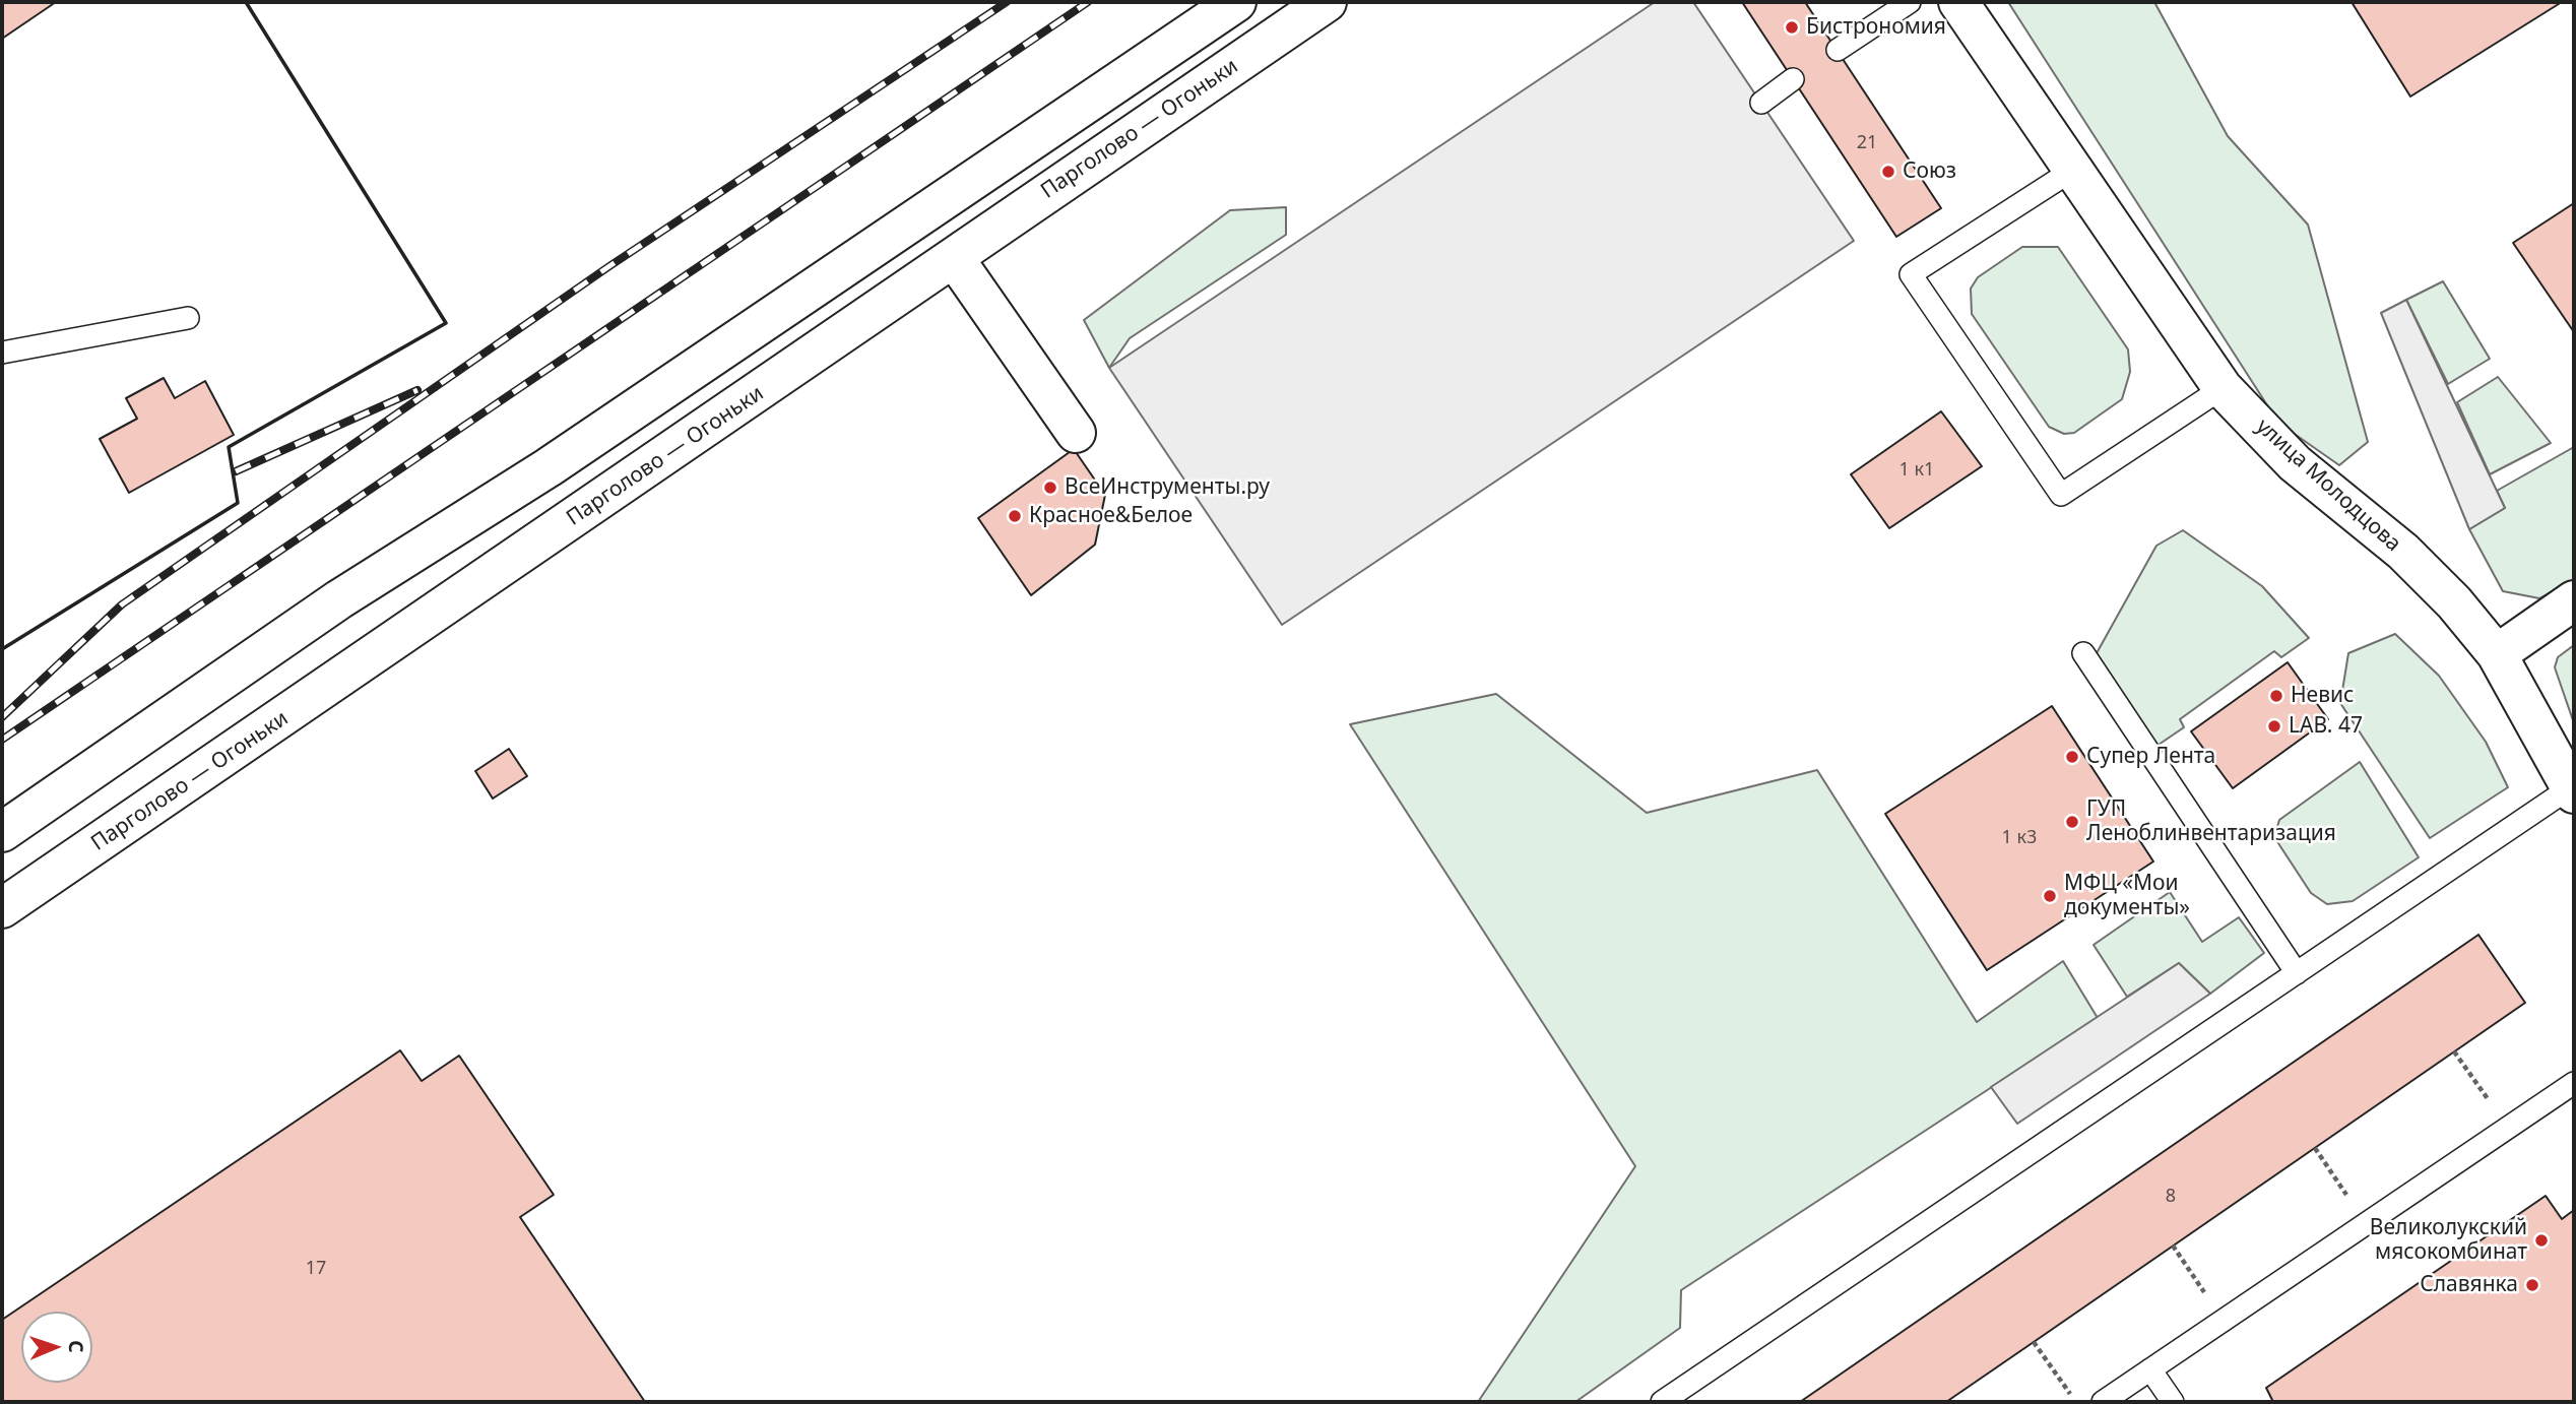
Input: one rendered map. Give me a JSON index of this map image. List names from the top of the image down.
{
  "streets": {
    "main road": ["Парголово — Огоньки", "улица Молодцова"]
  },
  "places": [
    "Бистрономия",
    "Союз",
    "ВсеИнструменты.ру",
    "Красное&Белое",
    "Невис",
    "LAB. 47",
    "Супер Лента",
    "ГУП Леноблинвентаризация",
    "МФЦ «Мои документы»",
    "Великолукский мясокомбинат",
    "Славянка"
  ],
  "house_numbers": [
    "21",
    "1 к1",
    "1 к3",
    "8",
    "17"
  ],
  "north": "right"
}
